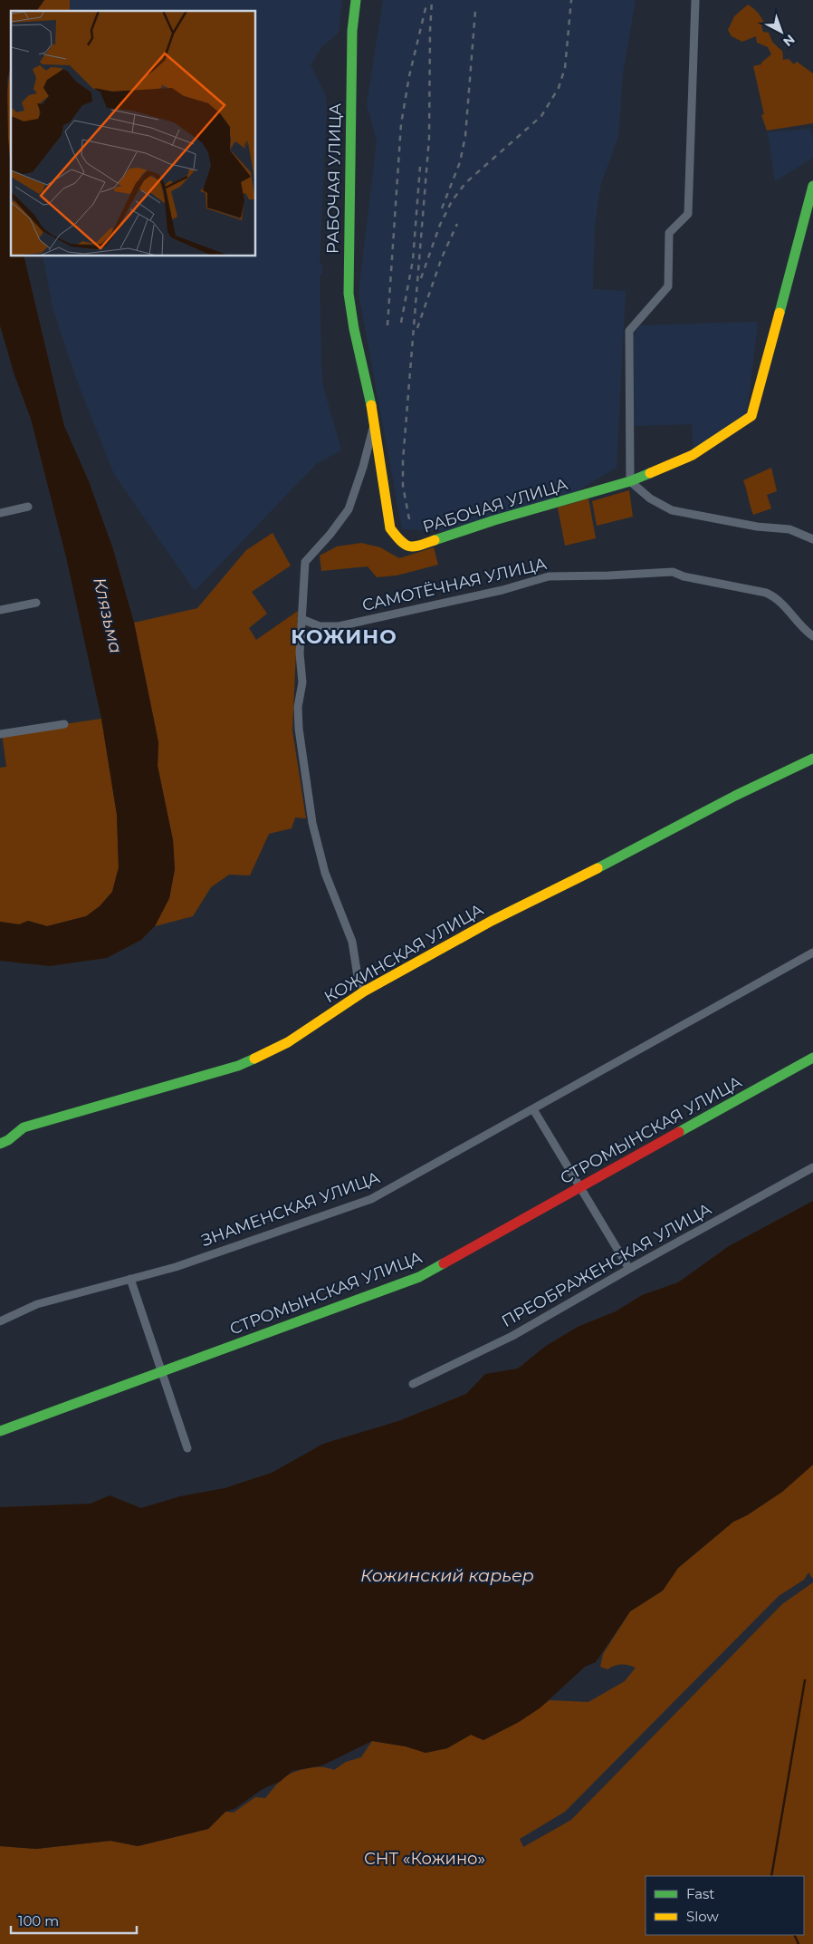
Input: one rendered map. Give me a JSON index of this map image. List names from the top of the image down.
{
  "streets": {
    "street": [
      "РАБОЧАЯ УЛИЦА",
      "САМОТЁЧНАЯ УЛИЦА",
      "КОЖИНСКАЯ УЛИЦА",
      "СТРОМЫНСКАЯ УЛИЦА",
      "ЗНАМЕНСКАЯ УЛИЦА",
      "ПРЕОБРАЖЕНСКАЯ УЛИЦА"
    ]
  },
  "districts": ["КОЖИНО"],
  "water": ["Клязьма", "Кожинский карьер"],
  "parks": ["СНТ «Кожино»"],
  "legend": ["Fast", "Slow"],
  "scale_bar": "100 m",
  "north": "bottom right"
}
